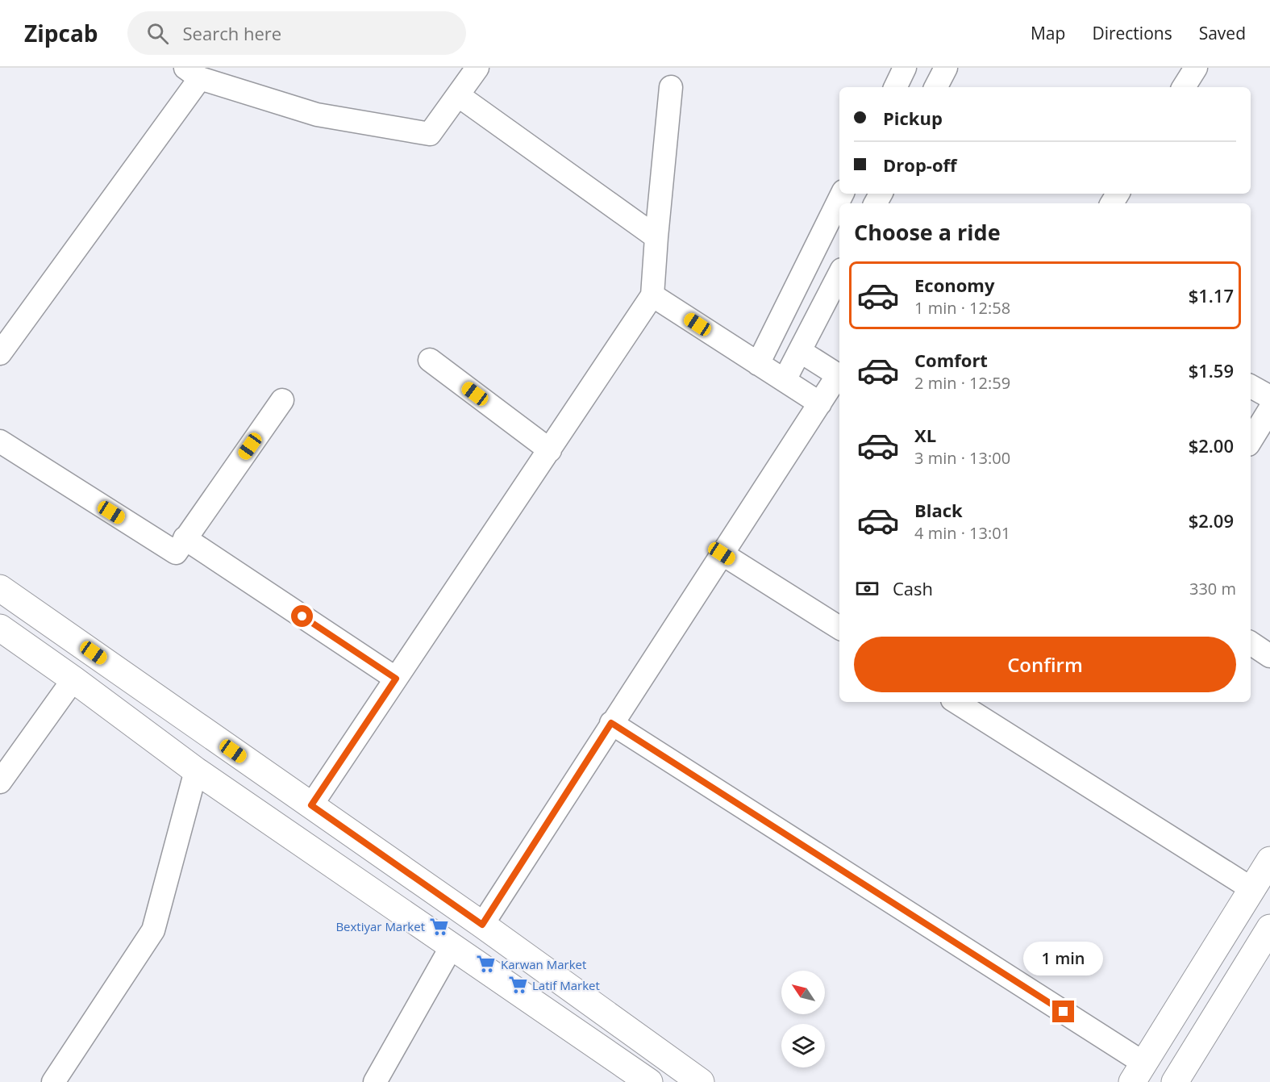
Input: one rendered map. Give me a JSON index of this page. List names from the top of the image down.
{
  "places": {
    "supermarket": ["Bextiyar Market", "Karwan Market", "Latif Market"]
  },
  "north": "top left",
  "page": {
    "header": "Zipcab",
    "search": "Search here",
    "nav": ["Map", "Directions", "Saved"],
    "banner": ["Pickup", "Drop-off"],
    "heading": "Choose a ride",
    "list": [
      {
        "name": "Economy",
        "note": "1 min · 12:58",
        "value": "$1.17"
      },
      {
        "name": "Comfort",
        "note": "2 min · 12:59",
        "value": "$1.59"
      },
      {
        "name": "XL",
        "note": "3 min · 13:00",
        "value": "$2.00"
      },
      {
        "name": "Black",
        "note": "4 min · 13:01",
        "value": "$2.09"
      }
    ],
    "pay": ["Cash", "330 m"],
    "buttons": "Confirm",
    "bubble": "1 min"
  }
}
